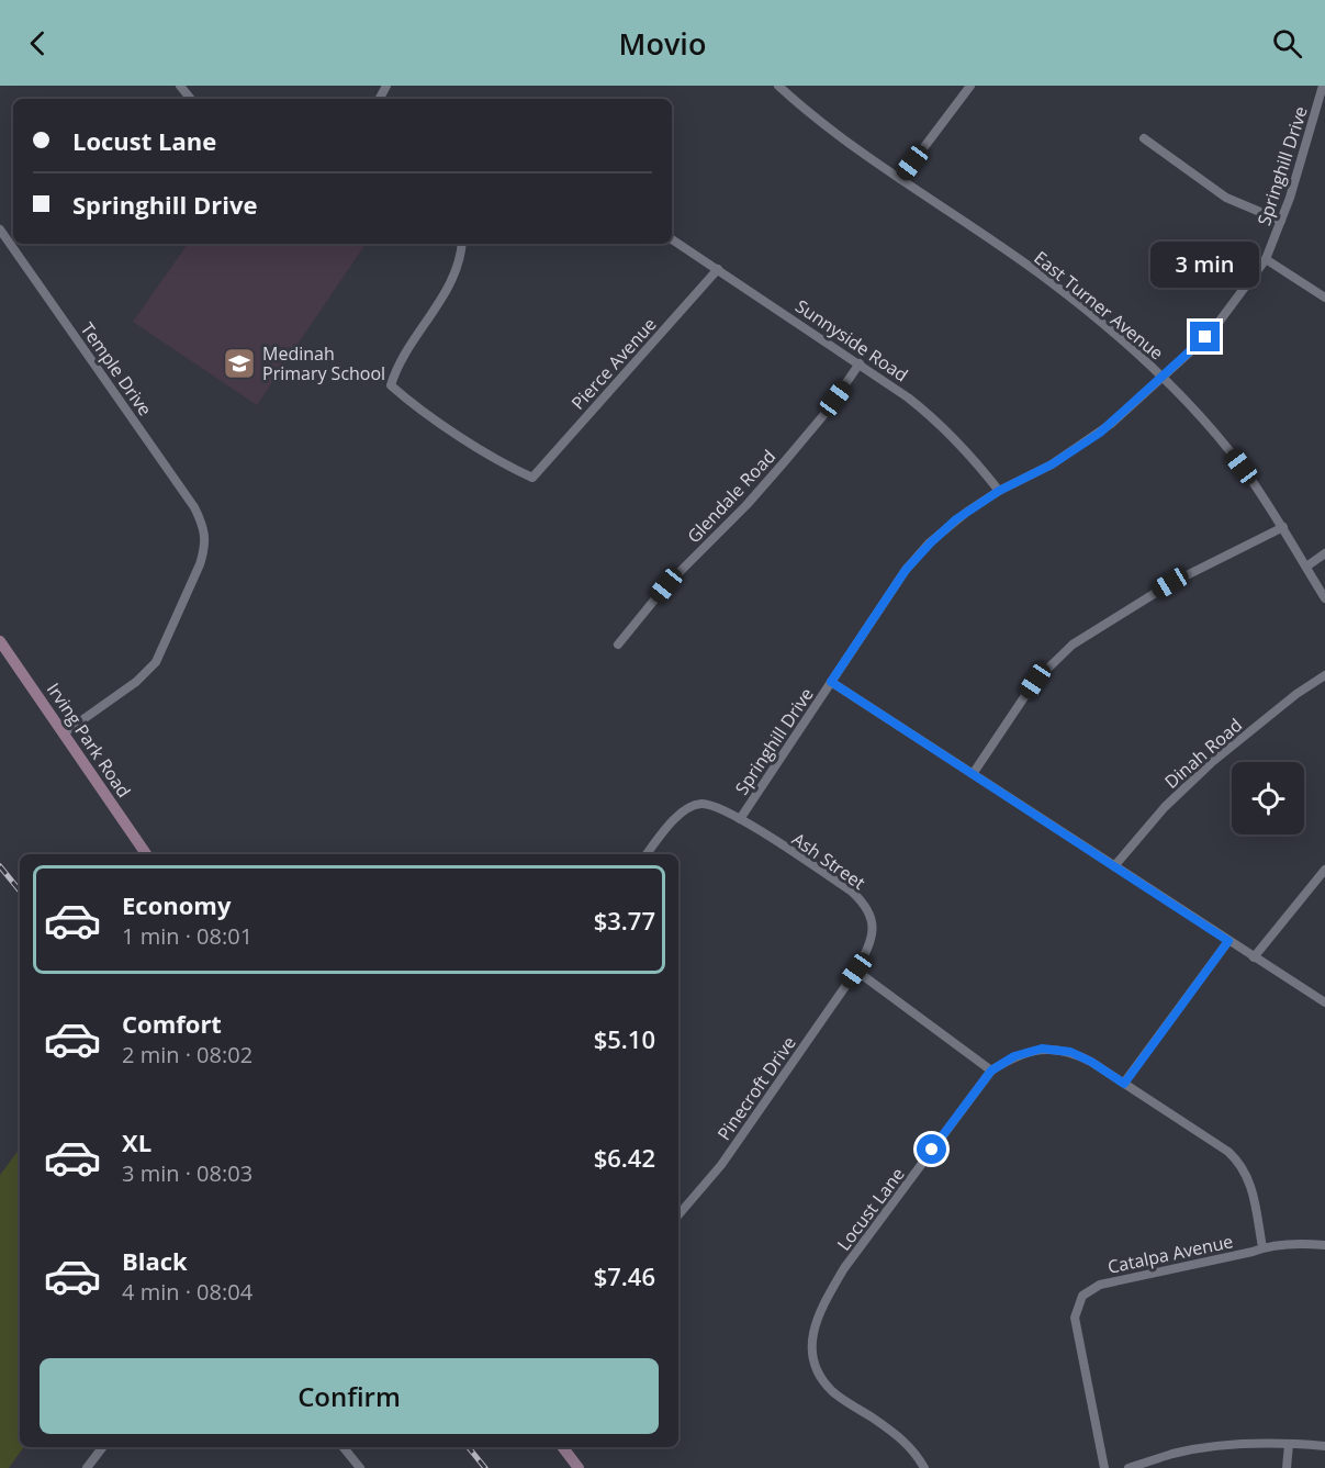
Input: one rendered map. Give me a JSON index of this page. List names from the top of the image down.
{
  "streets": {
    "main road": ["Irving Park Road"],
    "street": [
      "Springhill Drive",
      "East Turner Avenue",
      "Sunnyside Road",
      "Pierce Avenue",
      "Temple Drive",
      "Glendale Road",
      "Dinah Road",
      "Ash Street",
      "Pinecroft Drive",
      "Locust Lane",
      "Catalpa Avenue"
    ]
  },
  "crossings": [
    ["Springhill Drive", "East Turner Avenue"],
    ["Springhill Drive", "Sunnyside Road"],
    ["Springhill Drive", "Ash Street"],
    ["Sunnyside Road", "Pierce Avenue"],
    ["Sunnyside Road", "Glendale Road"],
    ["Temple Drive", "Irving Park Road"],
    ["Ash Street", "Pinecroft Drive"],
    ["Locust Lane", "Catalpa Avenue"]
  ],
  "places": {
    "school or university": ["Medinah Primary School"]
  },
  "page": {
    "header": "Movio",
    "banner": ["Locust Lane", "Springhill Drive"],
    "bubble": "3 min",
    "list": [
      {
        "name": "Economy",
        "note": "1 min · 08:01",
        "value": "$3.77"
      },
      {
        "name": "Comfort",
        "note": "2 min · 08:02",
        "value": "$5.10"
      },
      {
        "name": "XL",
        "note": "3 min · 08:03",
        "value": "$6.42"
      },
      {
        "name": "Black",
        "note": "4 min · 08:04",
        "value": "$7.46"
      }
    ],
    "buttons": "Confirm"
  }
}
